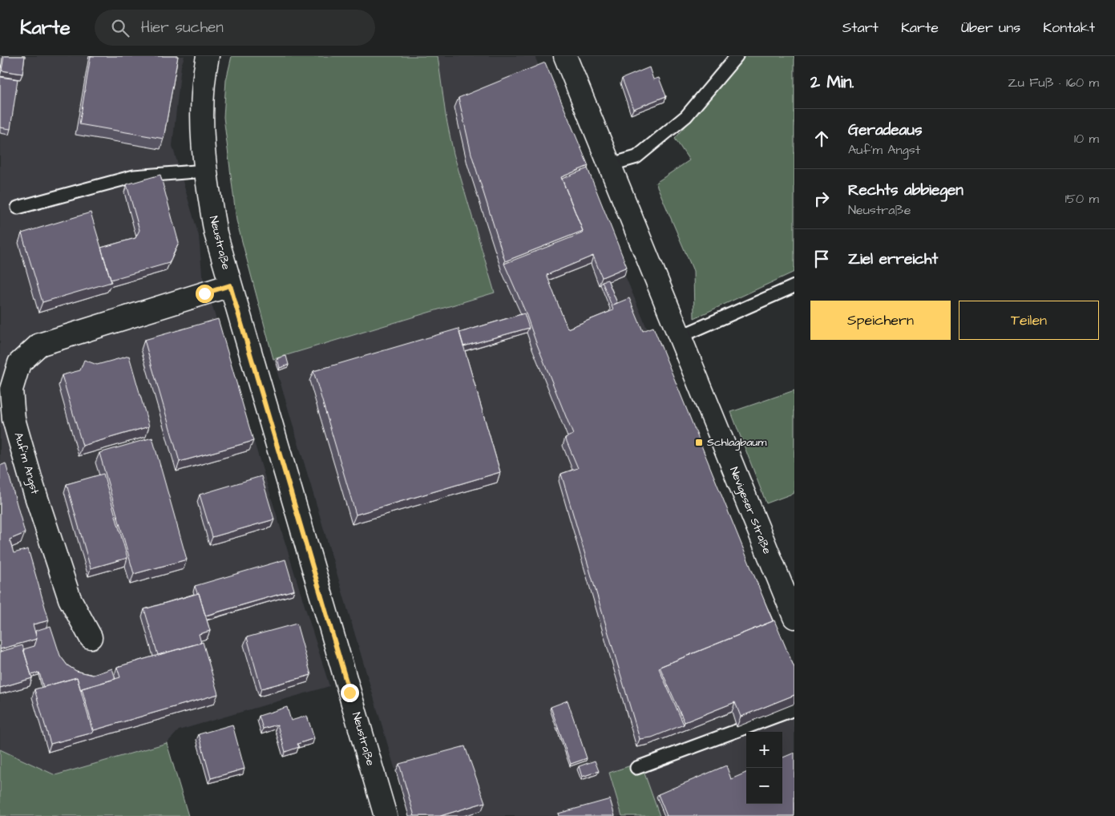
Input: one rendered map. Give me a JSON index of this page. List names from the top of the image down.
{
  "streets": {
    "street": ["Neustraße", "Auf'm Angst", "Nevigeser Straße"]
  },
  "crossings": [
    ["Neustraße", "Auf'm Angst"]
  ],
  "places": {
    "transit": ["Schlagbaum"]
  },
  "page": {
    "header": "Karte",
    "search": "Hier suchen",
    "nav": [
      "Start",
      "Karte",
      "Über uns",
      "Kontakt"
    ],
    "heading": ["2 Min.", "Zu Fuß · 160 m"],
    "list": [
      ["Geradeaus", "Auf'm Angst", "10 m"],
      ["Rechts abbiegen", "Neustraße", "150 m"],
      "Ziel erreicht"
    ],
    "buttons": ["Speichern", "Teilen"],
    "map_buttons": ["+", "−"]
  }
}
